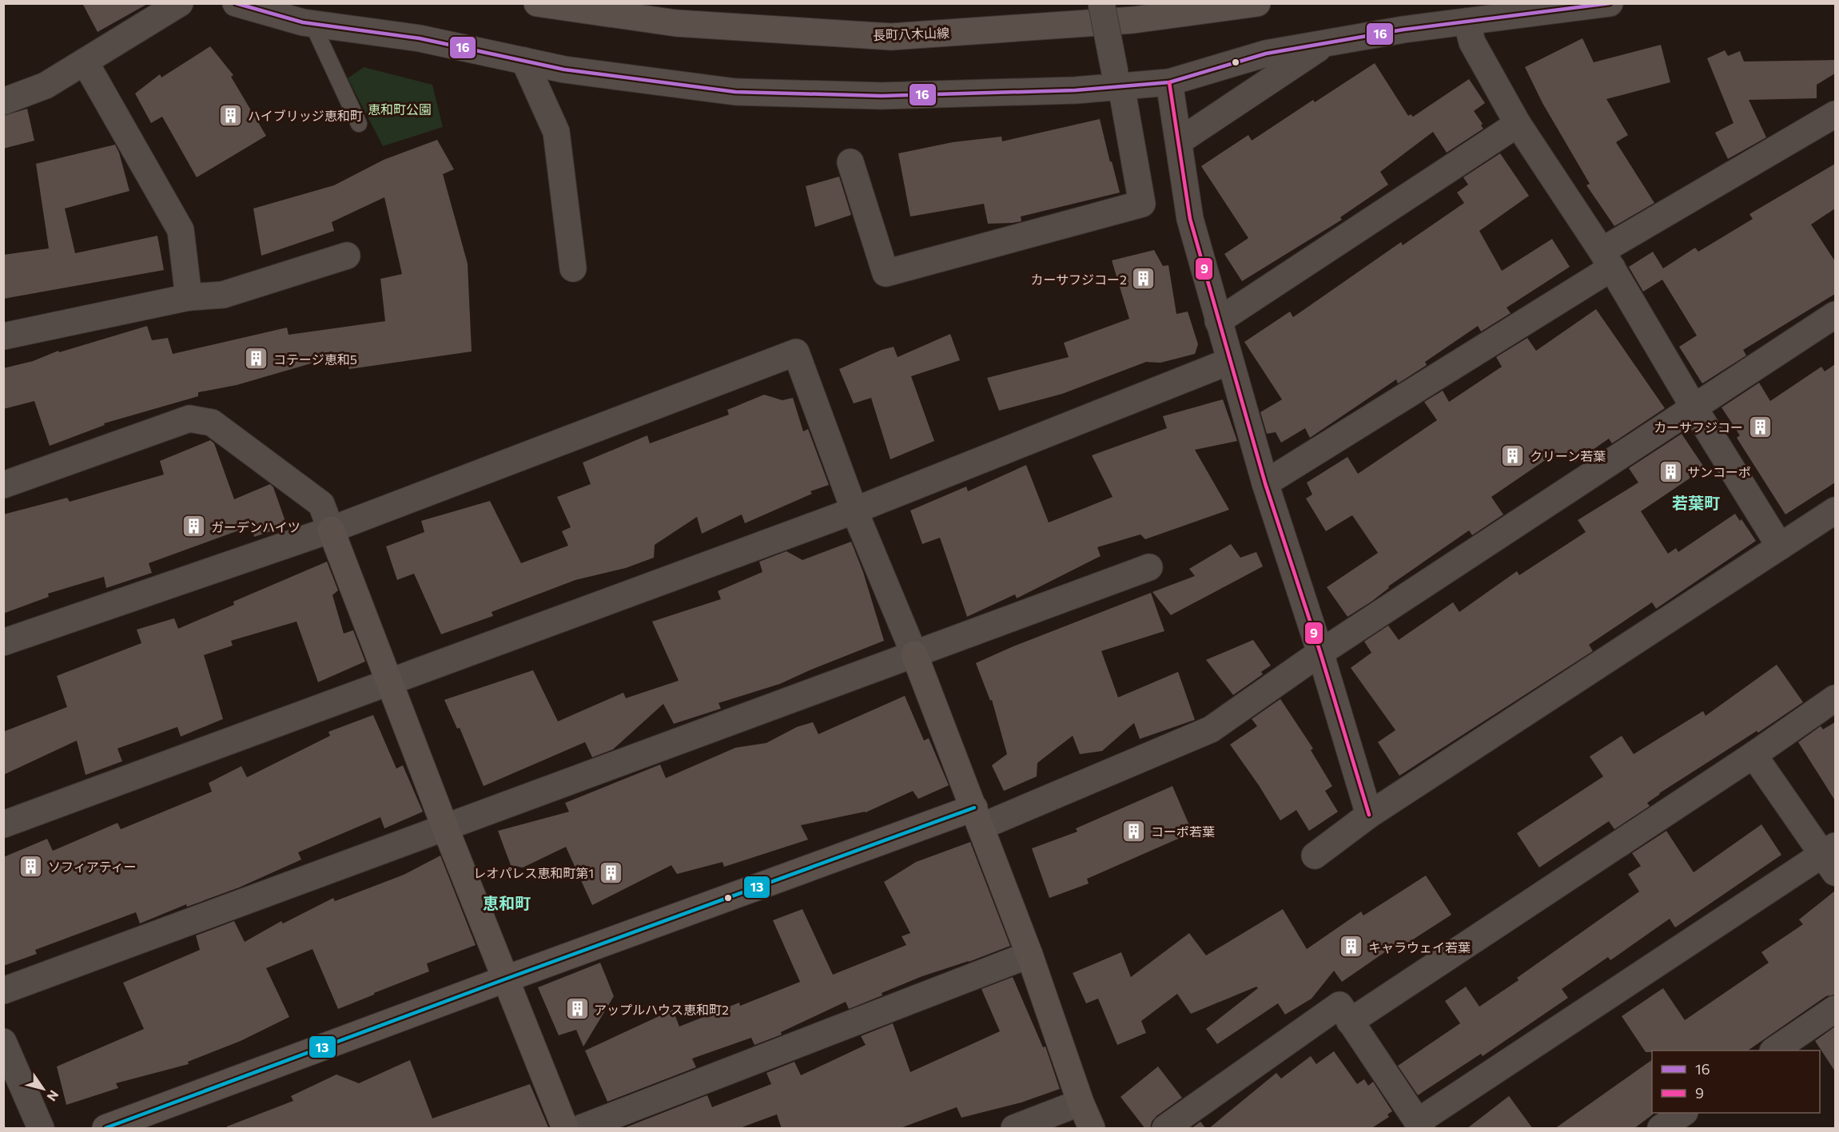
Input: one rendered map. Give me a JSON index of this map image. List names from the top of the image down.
{
  "streets": {
    "street": ["長町八木山線"]
  },
  "districts": ["若葉町", "恵和町"],
  "parks": ["恵和町公園"],
  "places": {
    "building": [
      "ハイブリッジ恵和町",
      "カーサフジコー2",
      "コテージ恵和5",
      "カーサフジコー",
      "クリーン若葉",
      "サンコーポ",
      "ガーデンハイツ",
      "コーポ若葉",
      "ソフィアティー",
      "レオパレス恵和町第1",
      "キャラウェイ若葉",
      "アップルハウス恵和町2"
    ]
  },
  "lines": ["transit line 16", "transit line 9", "transit line 13"],
  "legend": ["16", "9"],
  "north": "bottom right"
}
